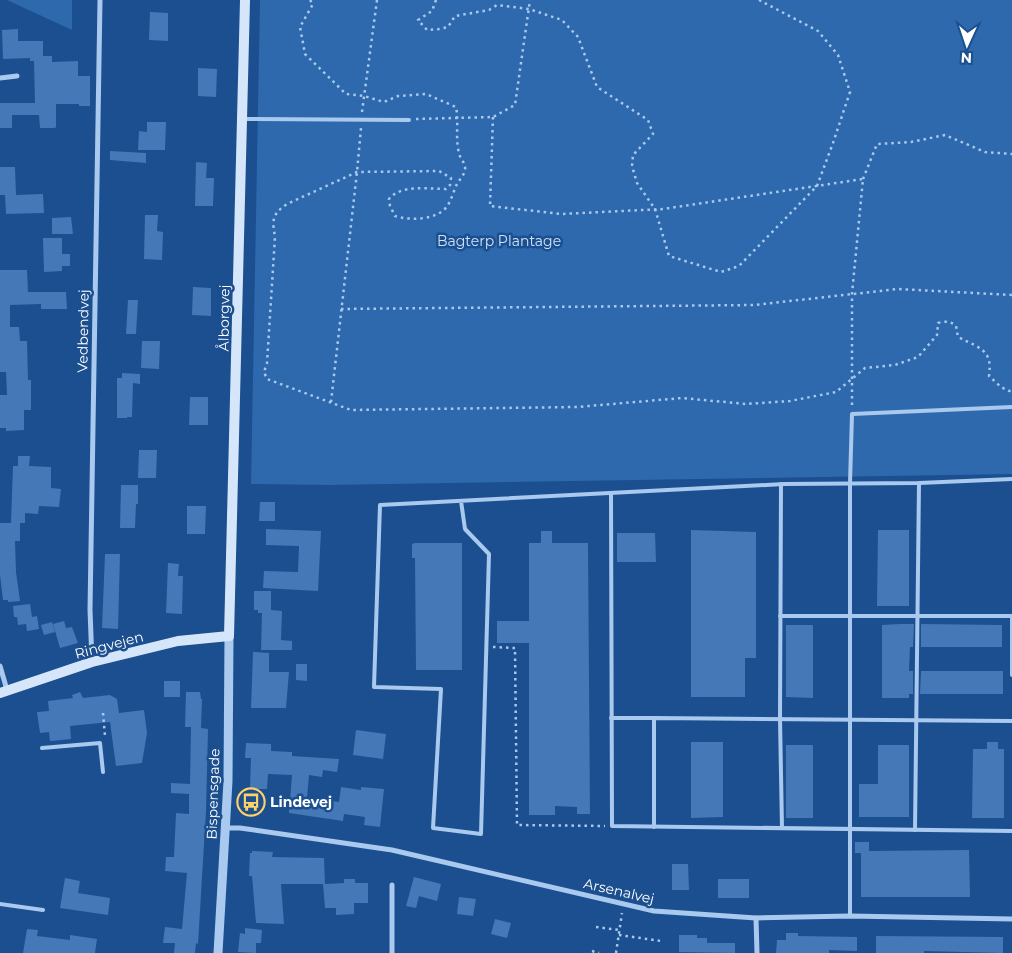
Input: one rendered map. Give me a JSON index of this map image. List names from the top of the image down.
{
  "streets": {
    "main road": ["Ålborgvej", "Ringvejen"],
    "street": ["Vedbendvej", "Bispensgade", "Arsenalvej"]
  },
  "crossings": [
    ["Ålborgvej", "Ringvejen"],
    ["Ålborgvej", "Bispensgade"],
    ["Vedbendvej", "Ringvejen"],
    ["Ringvejen", "Bispensgade"],
    ["Bispensgade", "Arsenalvej"]
  ],
  "parks": ["Bagterp Plantage"],
  "places": {
    "bus stop": ["Lindevej"]
  },
  "north": "bottom"
}
